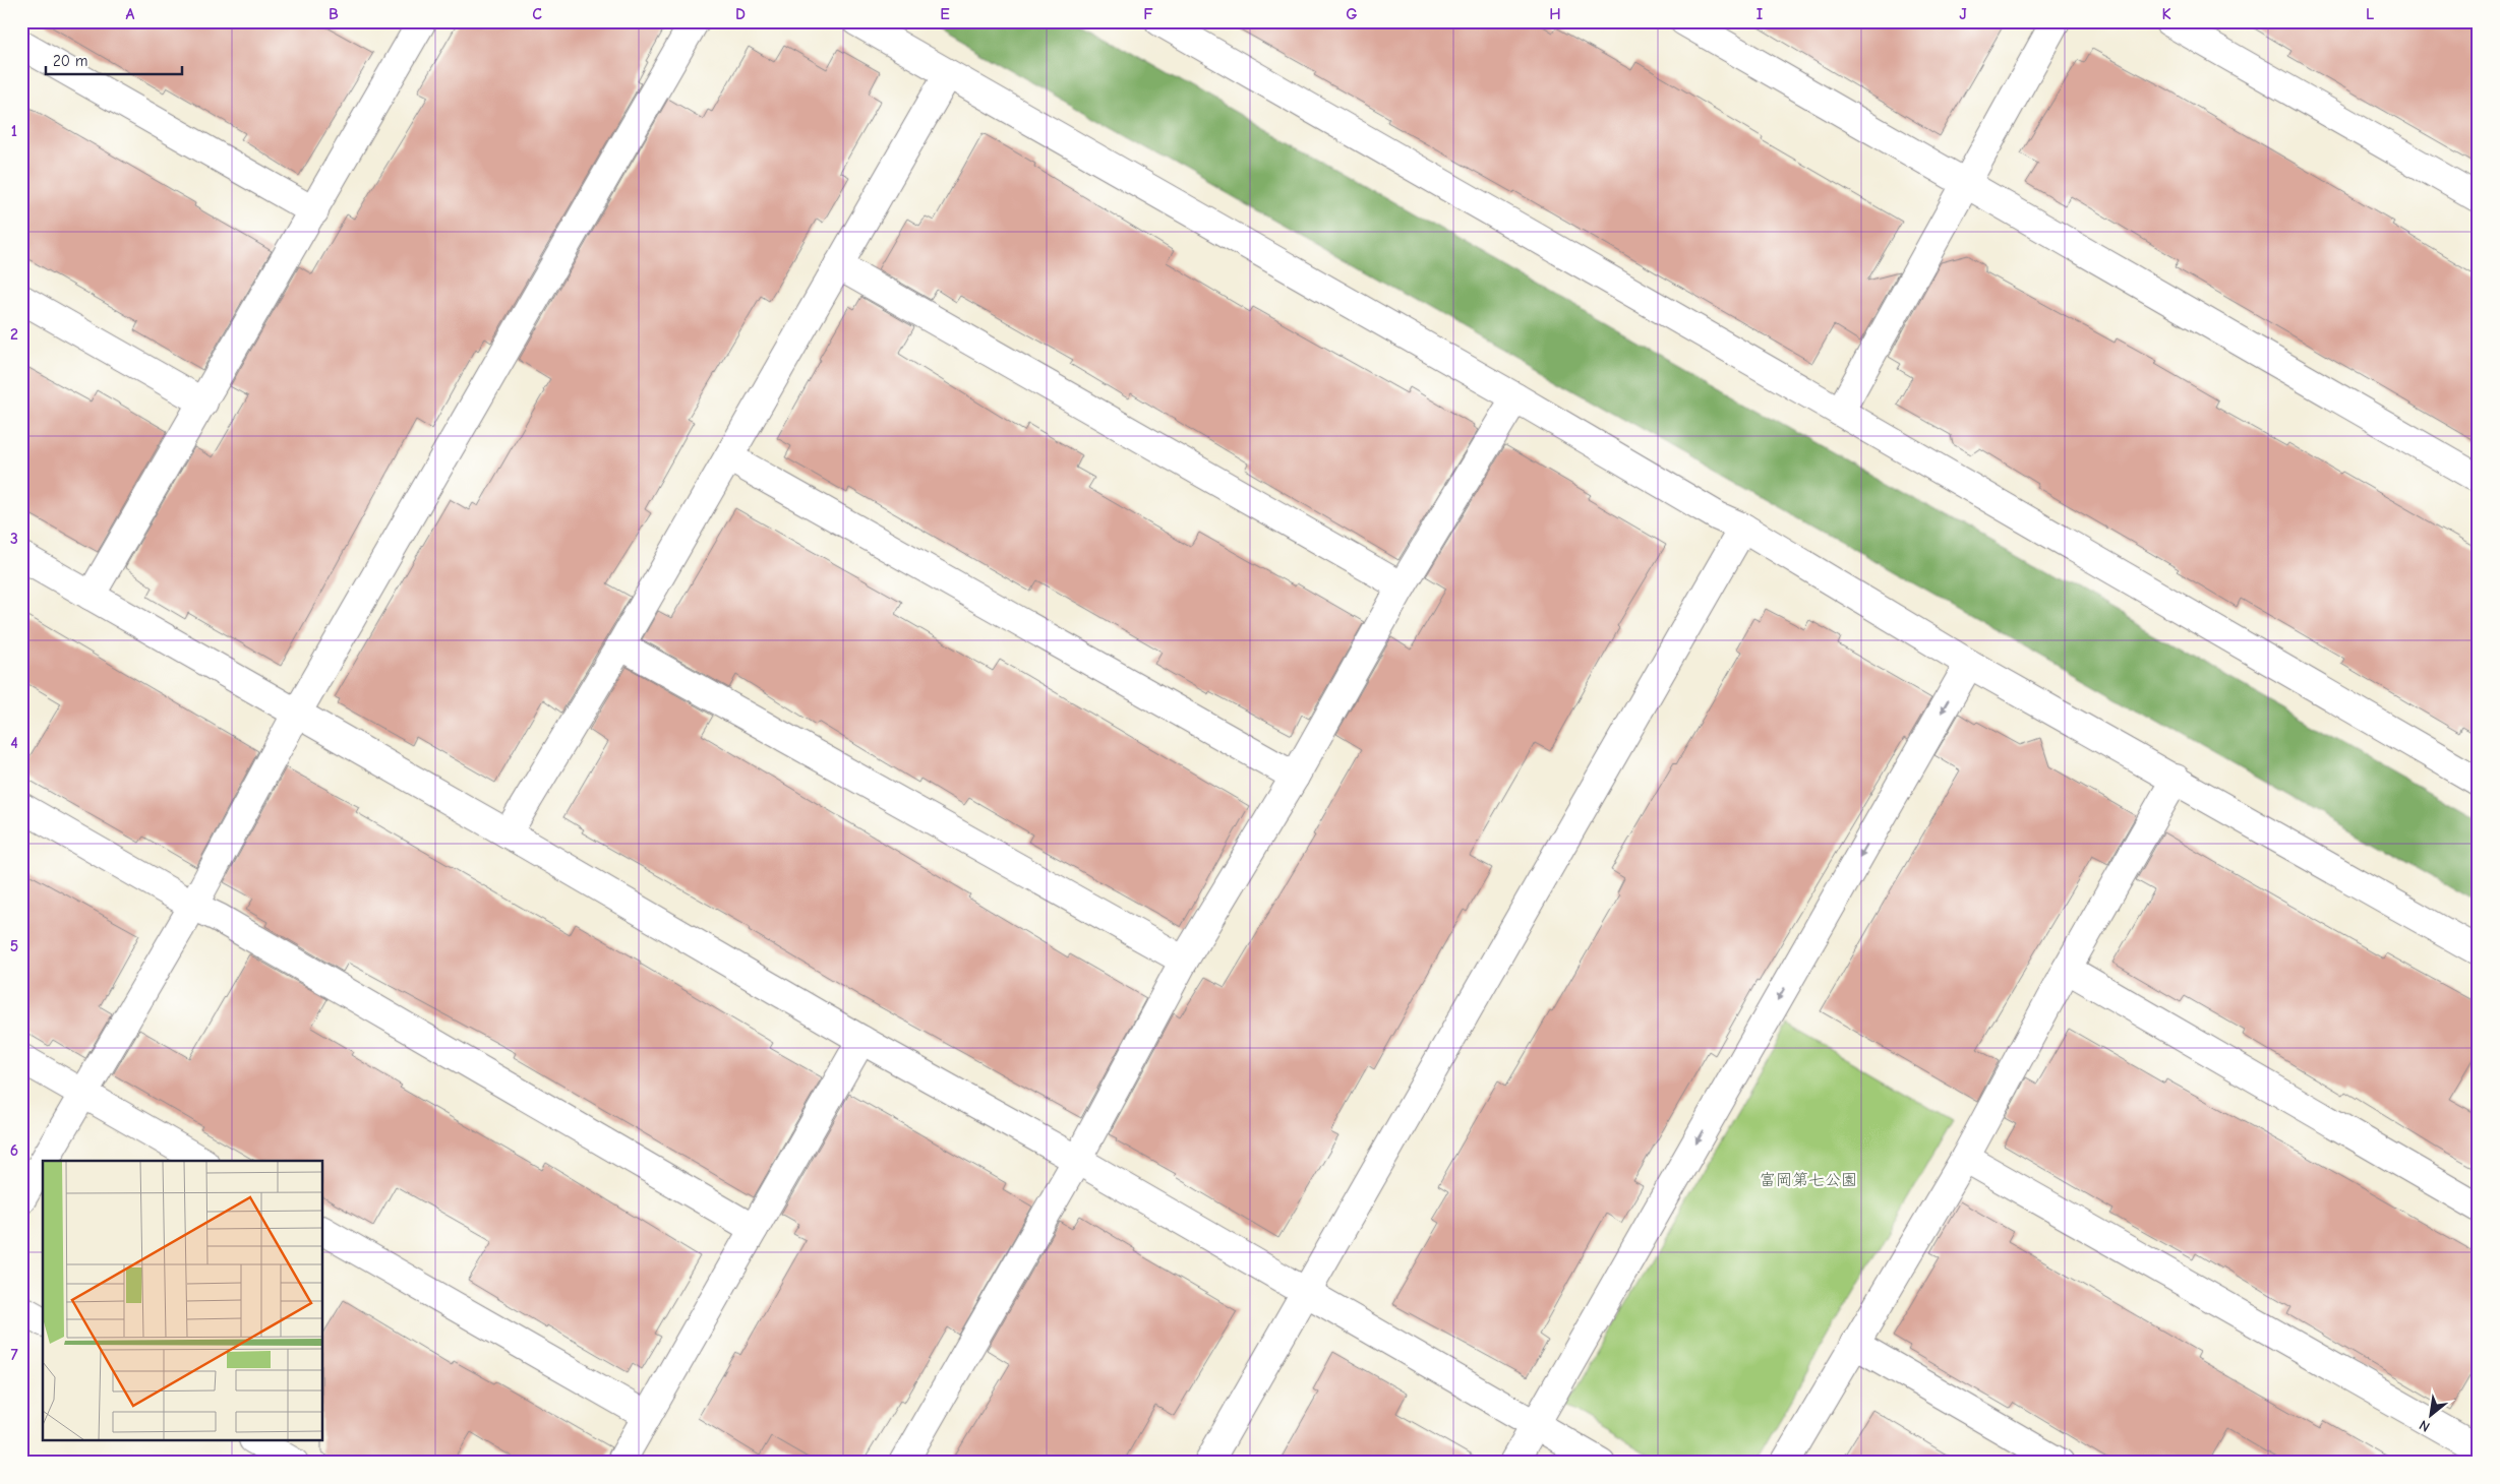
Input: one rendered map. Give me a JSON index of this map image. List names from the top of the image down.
{
  "parks": ["富岡第七公園"],
  "scale_bar": "20 m",
  "north": "bottom left",
  "grid": {
    "columns": [
      "A",
      "B",
      "C",
      "D",
      "E",
      "F",
      "G",
      "H",
      "I",
      "J",
      "K",
      "L"
    ],
    "rows": [
      "1",
      "2",
      "3",
      "4",
      "5",
      "6",
      "7"
    ]
  }
}
